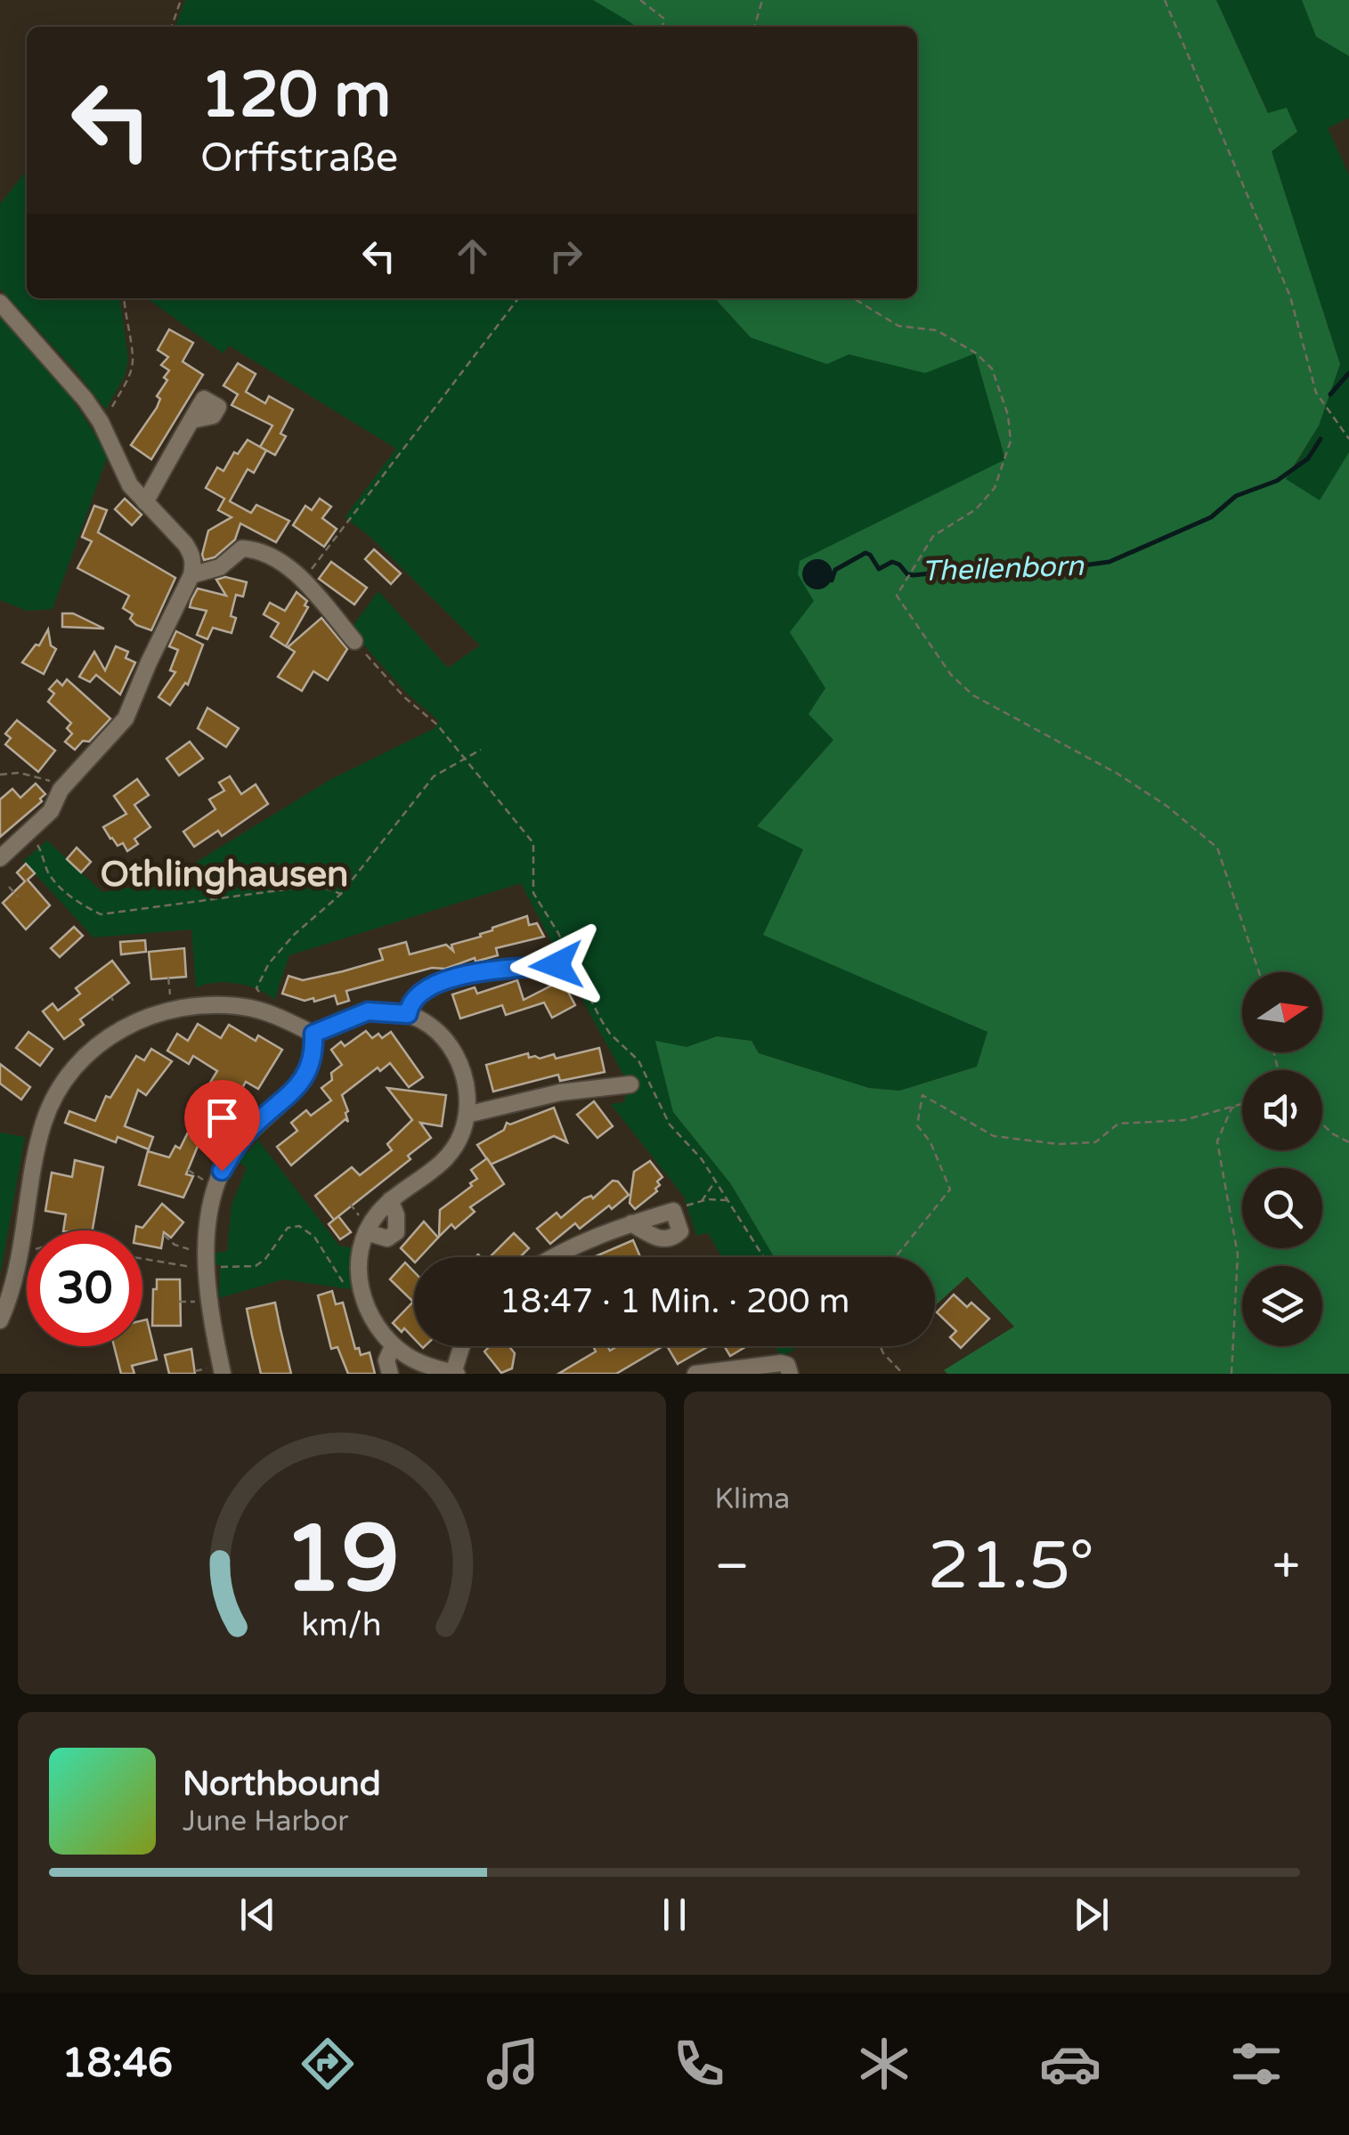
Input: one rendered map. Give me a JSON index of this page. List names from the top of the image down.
{
  "districts": ["Othlinghausen"],
  "water": ["Theilenborn"],
  "north": "right",
  "page": {
    "turn": ["120 m", "Orffstraße"],
    "limit": "30",
    "trip": "18:47 · 1 Min. · 200 m",
    "tile": "Klima",
    "heat": ["−", "21.5°", "+"],
    "song": ["Northbound", "June Harbor"],
    "tabs": "18:46",
    "gauge": ["19", "km/h"]
  }
}
